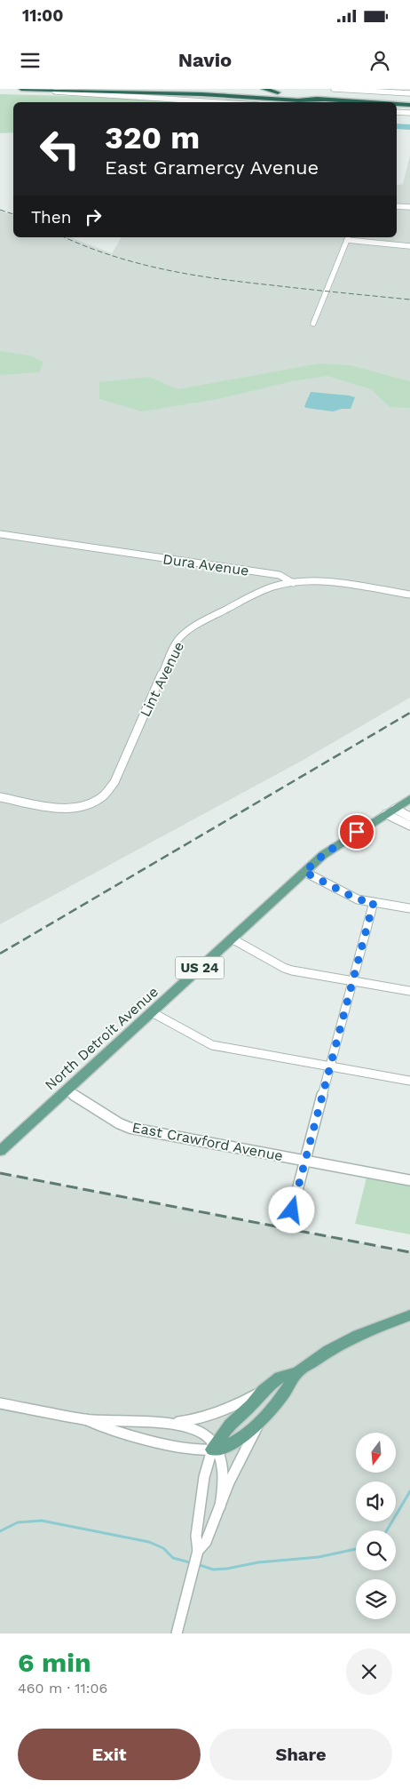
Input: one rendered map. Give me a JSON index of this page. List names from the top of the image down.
{
  "streets": {
    "main road": ["US 24", "North Detroit Avenue"],
    "street": ["Dura Avenue", "Lint Avenue", "East Crawford Avenue"]
  },
  "crossings": [
    ["Dura Avenue", "Lint Avenue"],
    ["North Detroit Avenue", "East Crawford Avenue"]
  ],
  "north": "bottom",
  "page": {
    "status": "11:00",
    "header": "Navio",
    "turn": ["320 m", "East Gramercy Avenue"],
    "then": "Then",
    "heading": ["6 min", "460 m · 11:06"],
    "buttons": ["Exit", "Share"]
  }
}
